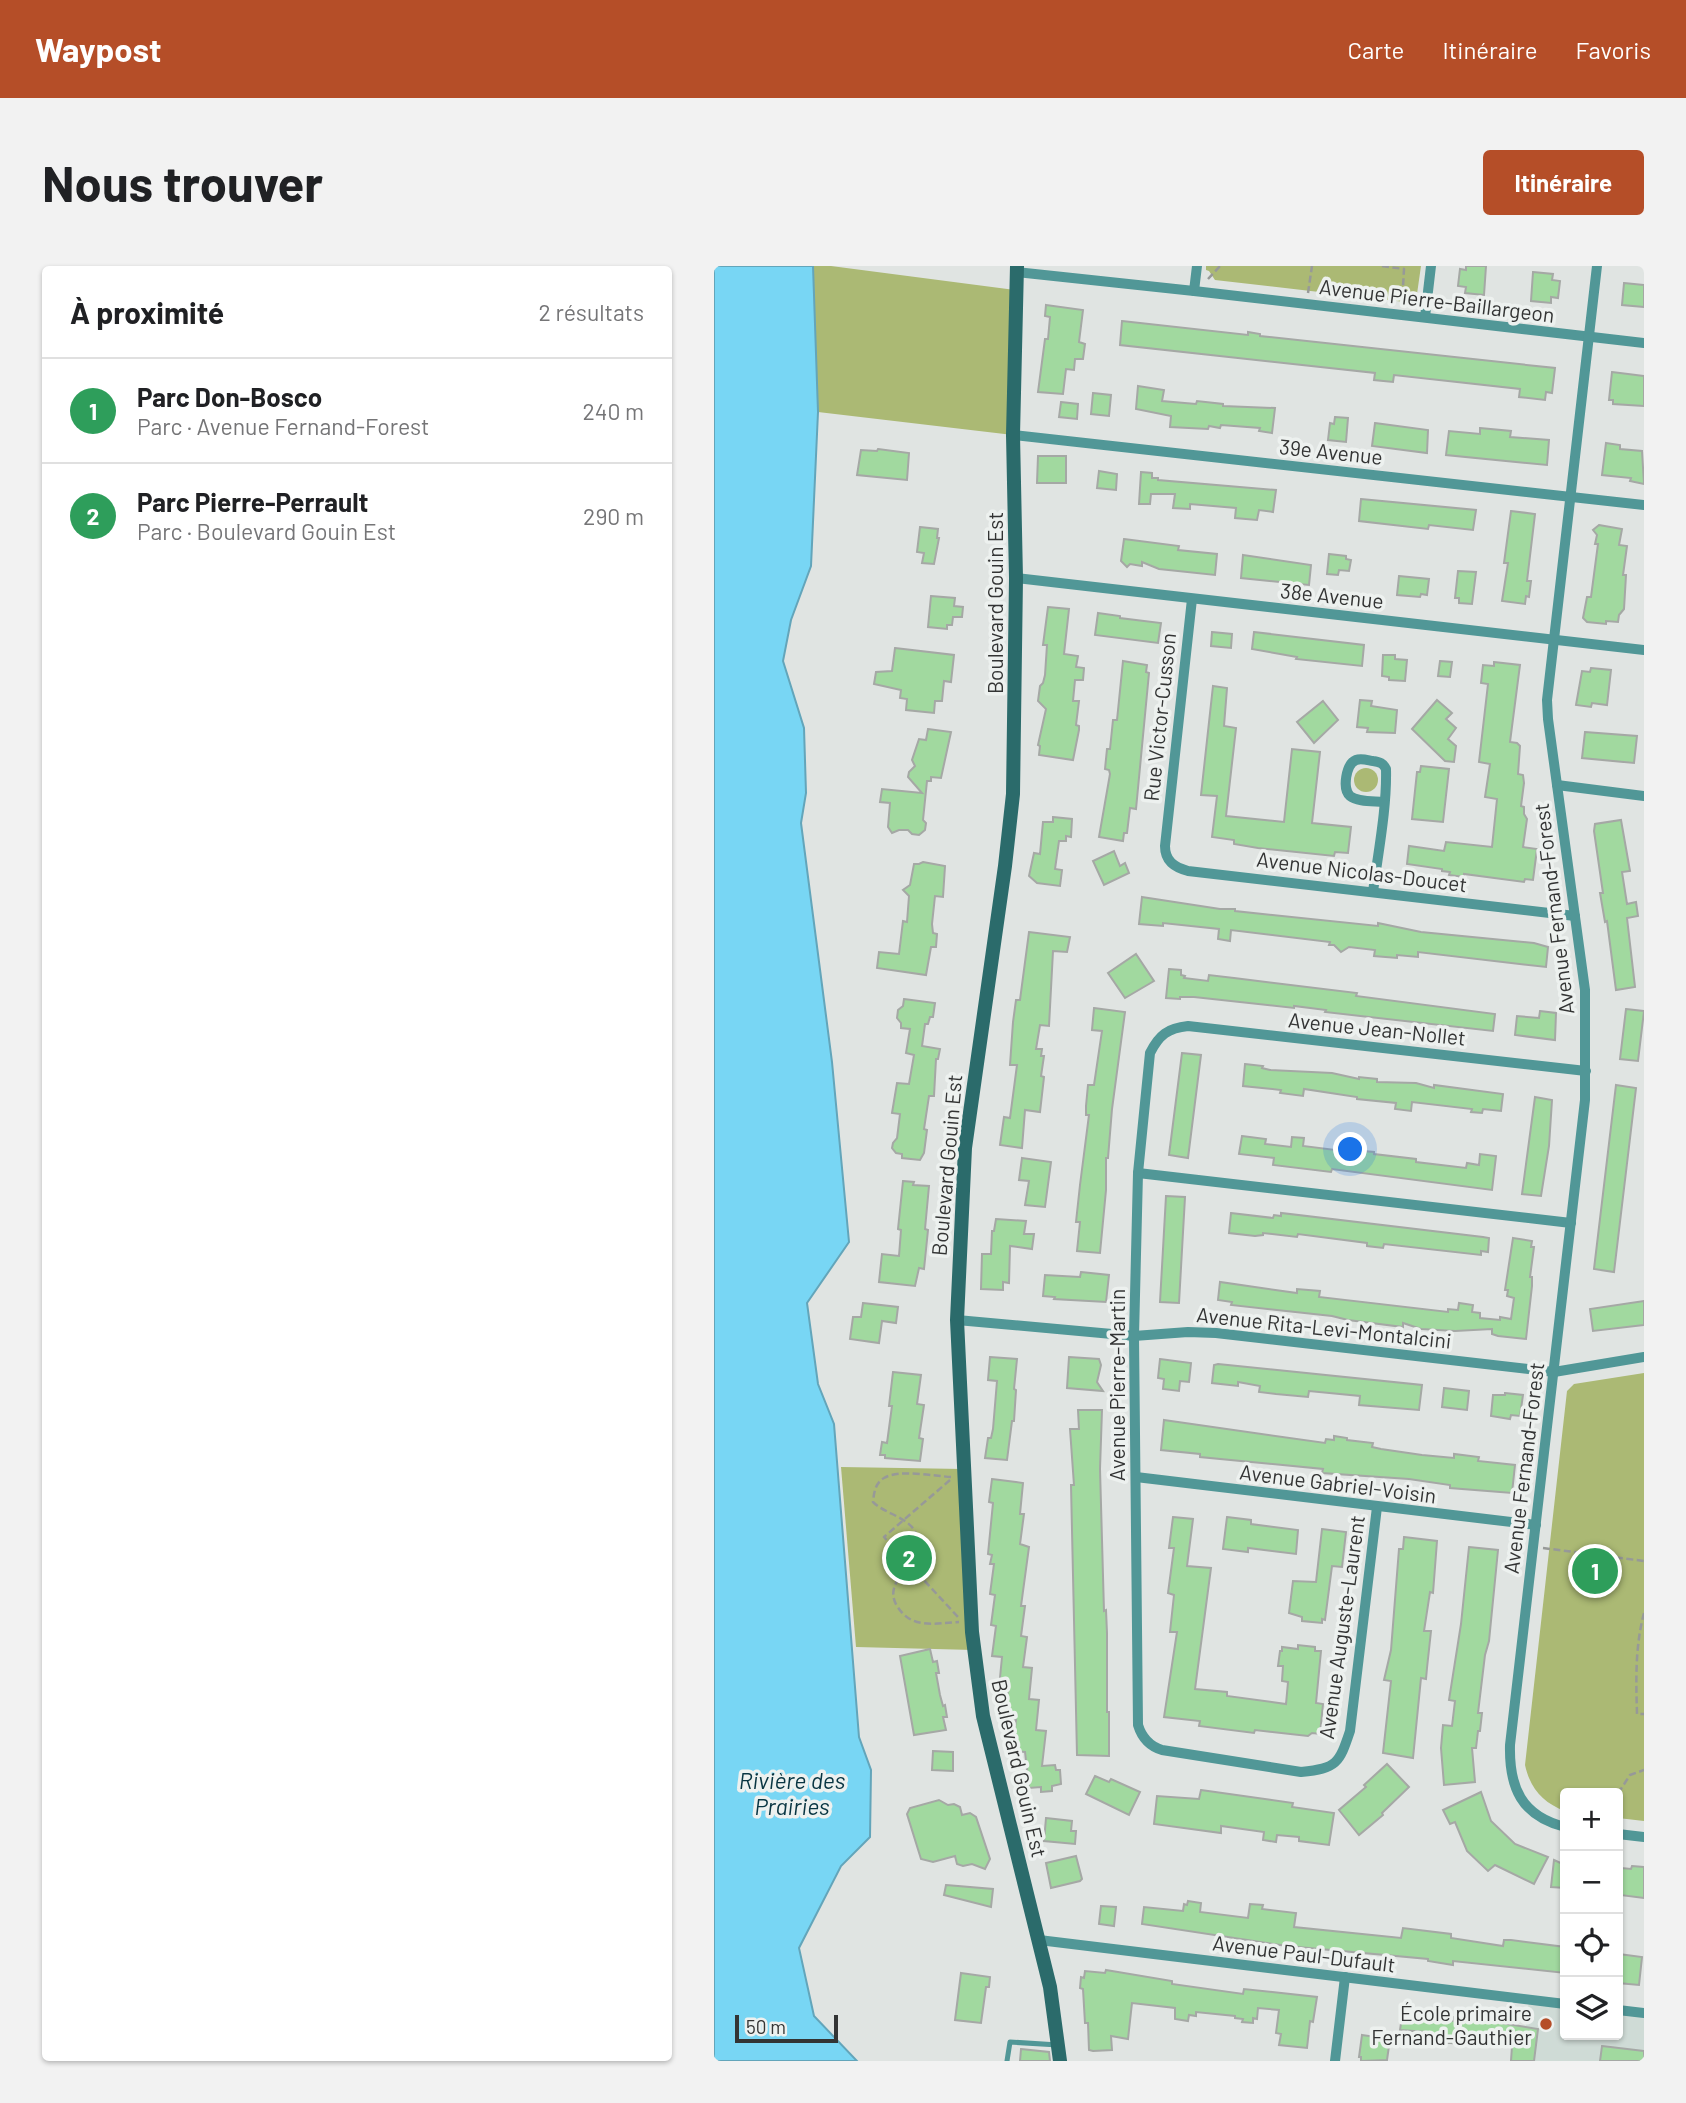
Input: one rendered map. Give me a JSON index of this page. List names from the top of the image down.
{
  "streets": {
    "street": [
      "Avenue Pierre-Baillargeon",
      "39e Avenue",
      "38e Avenue",
      "Boulevard Gouin Est",
      "Rue Victor-Cusson",
      "Avenue Nicolas-Doucet",
      "Avenue Fernand-Forest",
      "Avenue Jean-Nollet",
      "Avenue Rita-Levi-Montalcini",
      "Avenue Pierre-Martin",
      "Avenue Gabriel-Voisin",
      "Avenue Auguste-Laurent",
      "Avenue Paul-Dufault"
    ]
  },
  "crossings": [
    ["Avenue Pierre-Baillargeon", "Boulevard Gouin Est"],
    ["Avenue Pierre-Baillargeon", "Avenue Fernand-Forest"],
    ["39e Avenue", "Boulevard Gouin Est"],
    ["39e Avenue", "Avenue Fernand-Forest"],
    ["38e Avenue", "Boulevard Gouin Est"],
    ["38e Avenue", "Rue Victor-Cusson"],
    ["38e Avenue", "Avenue Fernand-Forest"],
    ["Boulevard Gouin Est", "Avenue Rita-Levi-Montalcini"],
    ["Boulevard Gouin Est", "Avenue Paul-Dufault"],
    ["Rue Victor-Cusson", "Avenue Nicolas-Doucet"],
    ["Avenue Nicolas-Doucet", "Avenue Fernand-Forest"],
    ["Avenue Fernand-Forest", "Avenue Jean-Nollet"],
    ["Avenue Fernand-Forest", "Avenue Rita-Levi-Montalcini"],
    ["Avenue Fernand-Forest", "Avenue Gabriel-Voisin"],
    ["Avenue Jean-Nollet", "Avenue Pierre-Martin"],
    ["Avenue Rita-Levi-Montalcini", "Avenue Pierre-Martin"],
    ["Avenue Pierre-Martin", "Avenue Gabriel-Voisin"],
    ["Avenue Pierre-Martin", "Avenue Auguste-Laurent"],
    ["Avenue Gabriel-Voisin", "Avenue Auguste-Laurent"]
  ],
  "water": ["Rivière des Prairies"],
  "places": ["École primaire Fernand-Gauthier"],
  "scale_bar": "50 m",
  "page": {
    "header": "Waypost",
    "nav": ["Carte", "Itinéraire", "Favoris"],
    "buttons": "Itinéraire",
    "title": "Nous trouver",
    "heading": ["À proximité", "2 résultats"],
    "list": [
      {
        "mark": "1",
        "name": "Parc Don-Bosco",
        "note": "Parc · Avenue Fernand-Forest",
        "value": "240 m"
      },
      {
        "mark": "2",
        "name": "Parc Pierre-Perrault",
        "note": "Parc · Boulevard Gouin Est",
        "value": "290 m"
      }
    ],
    "pins": ["2", "1"],
    "map_buttons": ["+", "−"],
    "scale": "50 m"
  }
}
